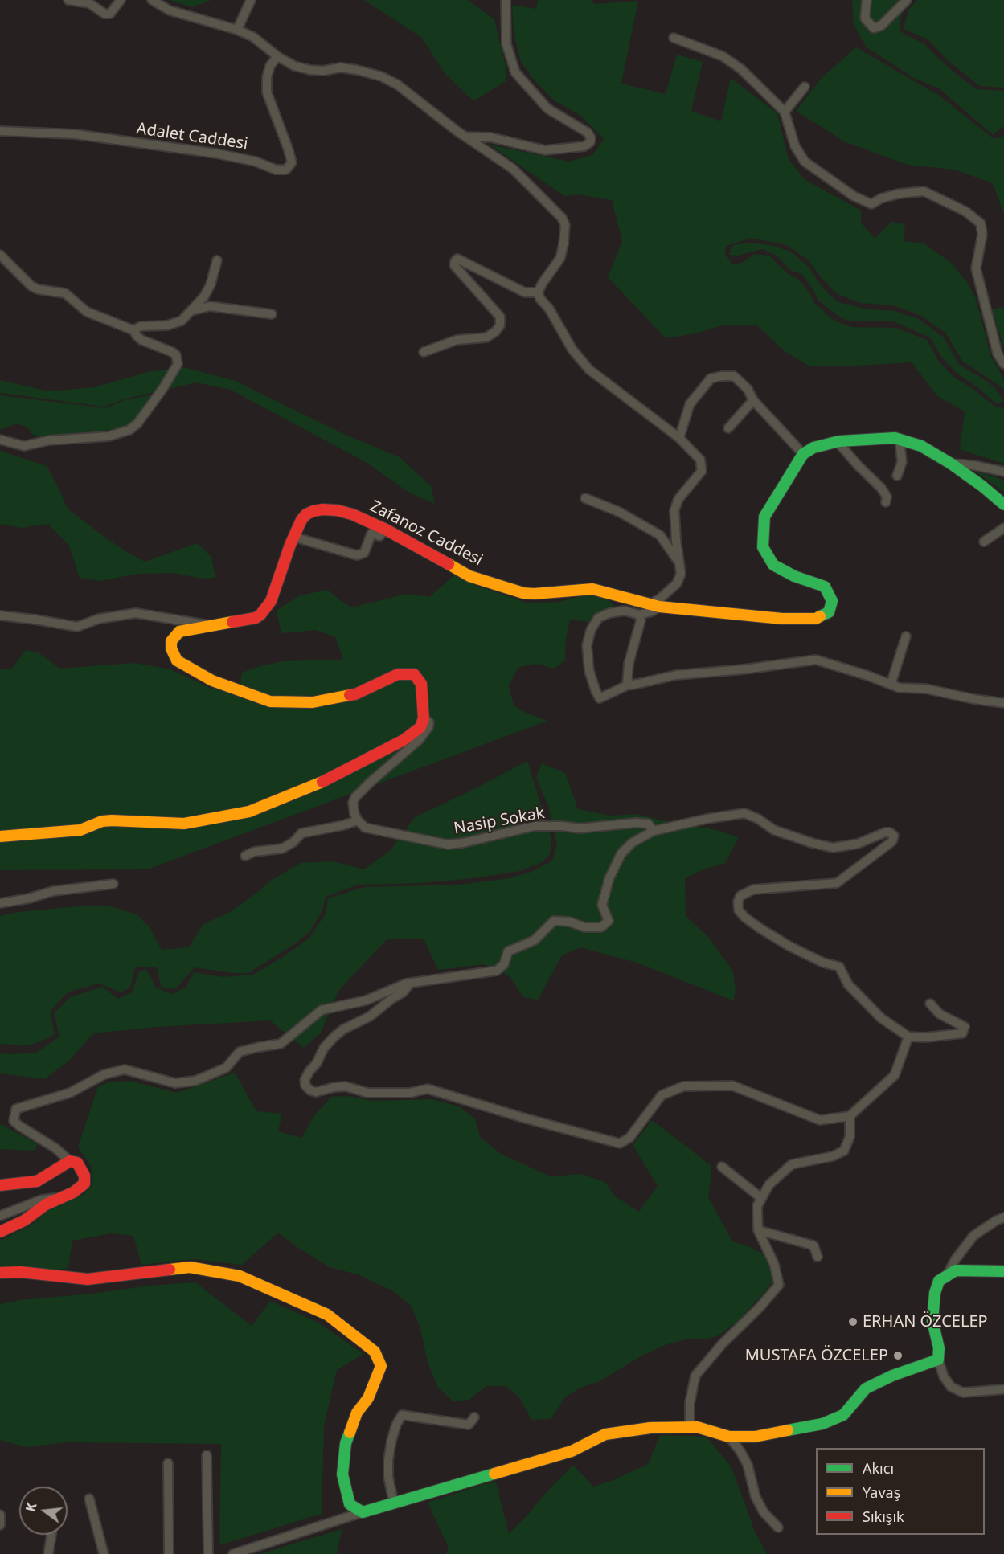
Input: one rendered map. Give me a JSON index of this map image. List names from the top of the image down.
{
  "streets": {
    "street": ["Adalet Caddesi", "Zafanoz Caddesi", "Nasip Sokak"]
  },
  "places": ["ERHAN ÖZCELEP", "MUSTAFA ÖZCELEP"],
  "legend": ["Akıcı", "Yavaş", "Sıkışık"],
  "north": "left"
}
